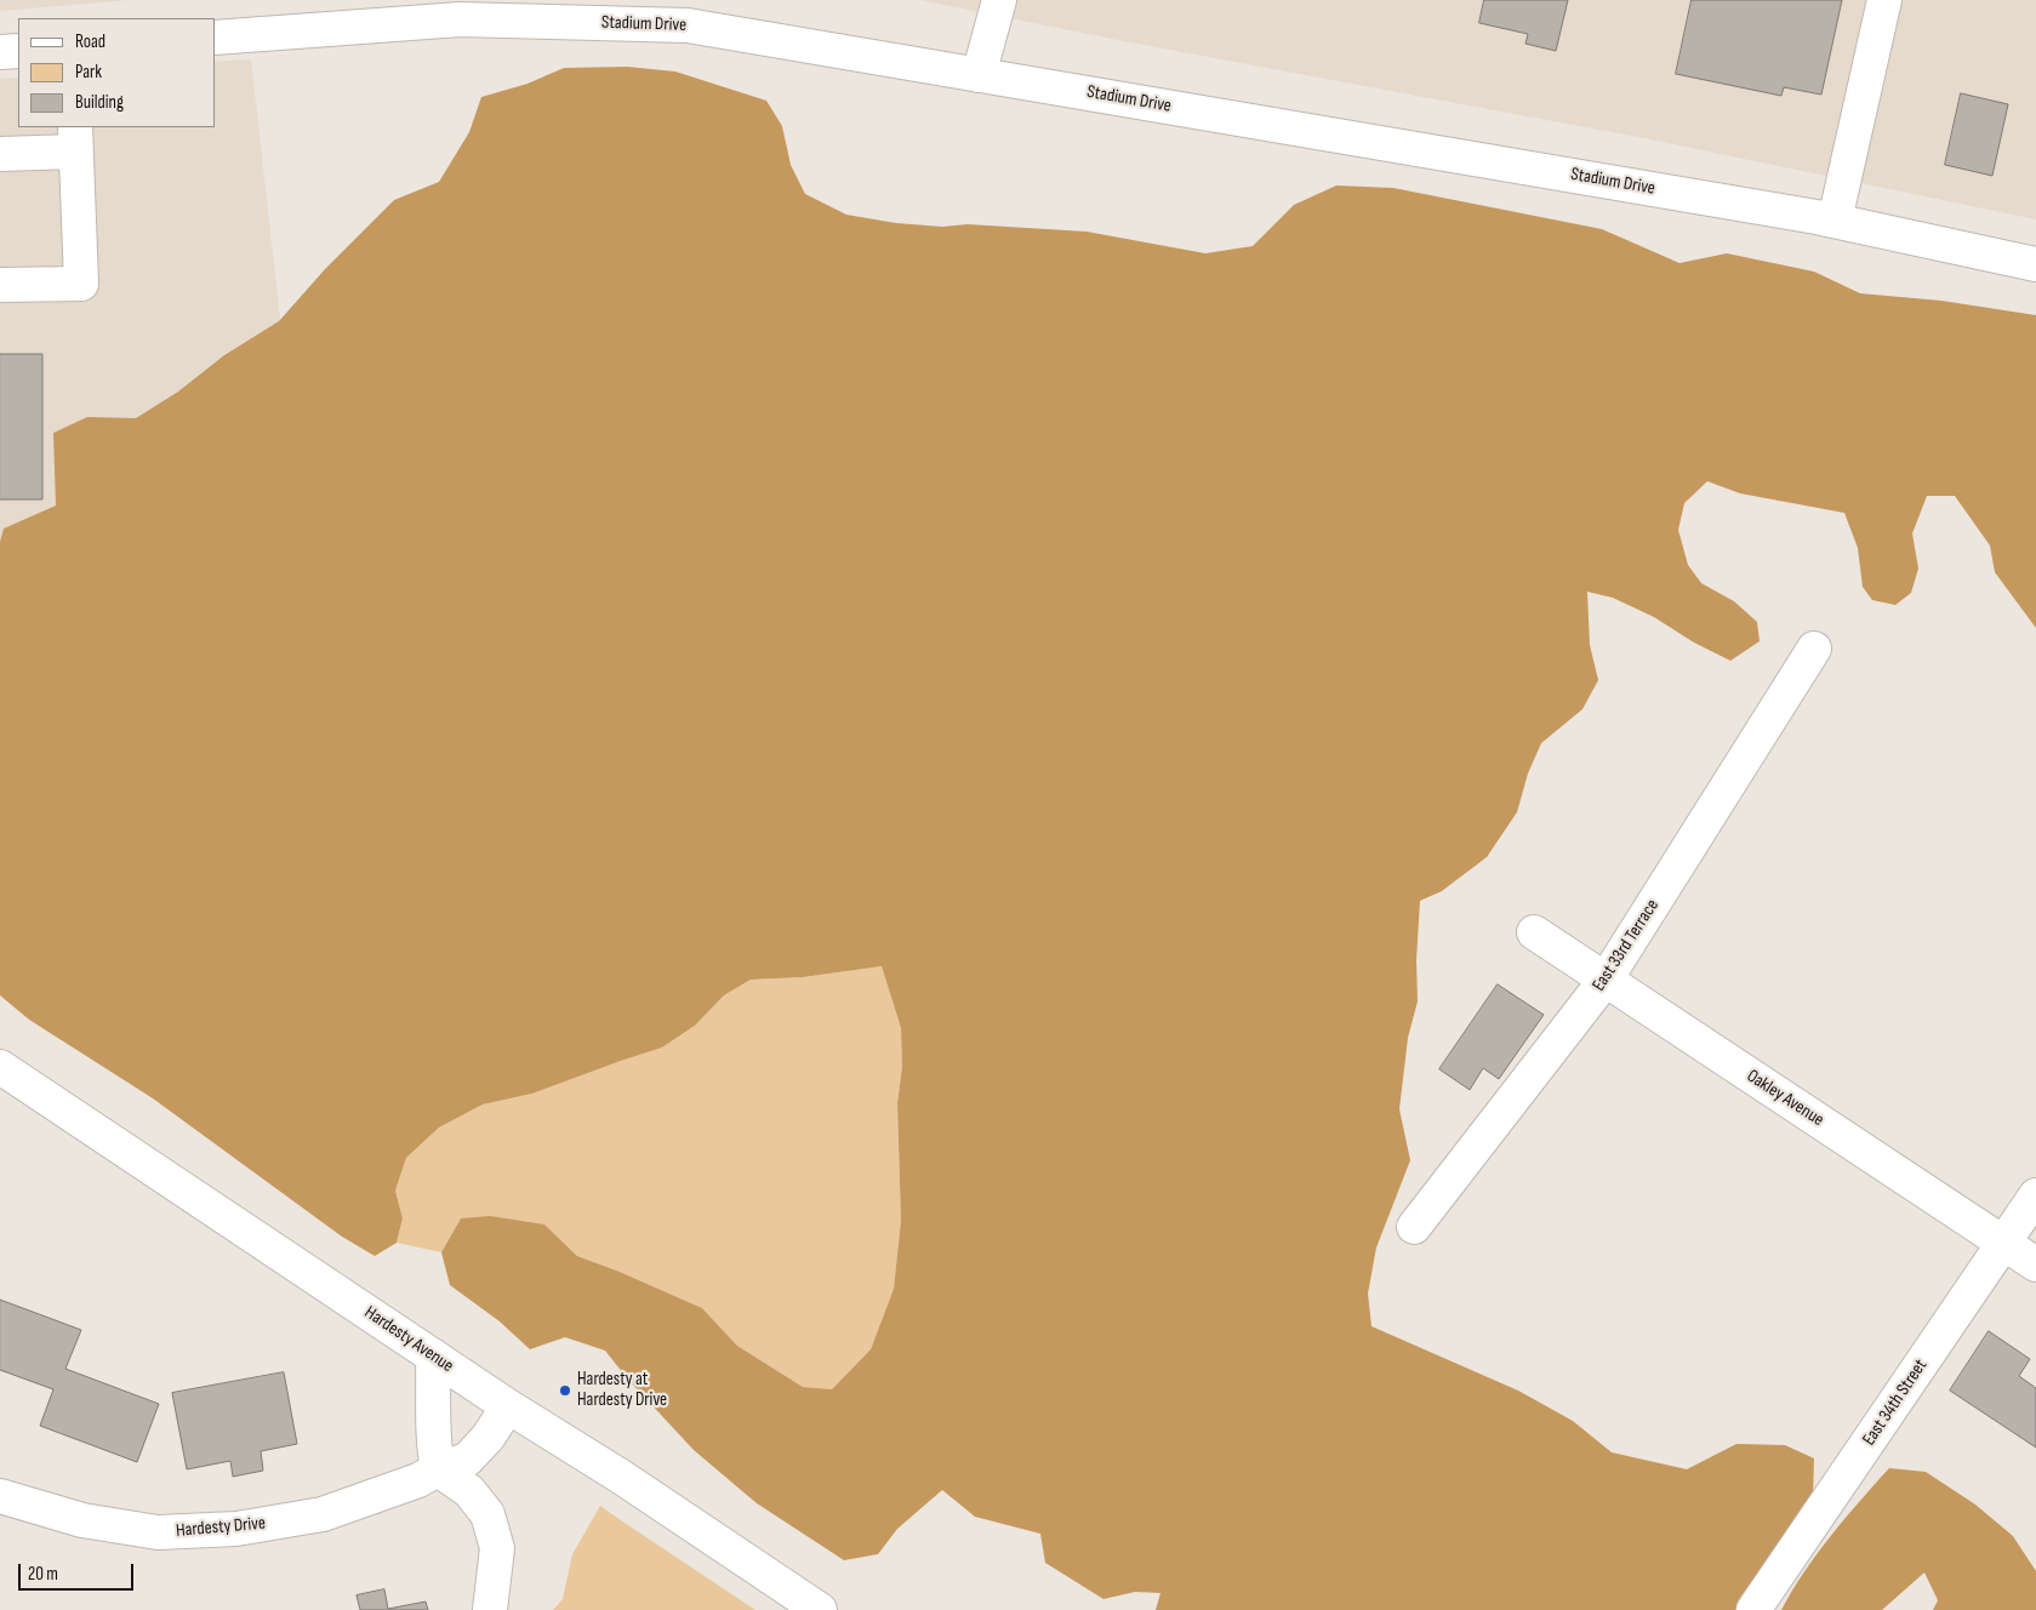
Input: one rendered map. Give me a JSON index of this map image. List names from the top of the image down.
{
  "streets": {
    "street": [
      "Stadium Drive",
      "East 33rd Terrace",
      "Oakley Avenue",
      "Hardesty Avenue",
      "East 34th Street",
      "Hardesty Drive"
    ]
  },
  "crossings": [
    ["East 33rd Terrace", "Oakley Avenue"],
    ["Oakley Avenue", "East 34th Street"],
    ["Hardesty Avenue", "Hardesty Drive"]
  ],
  "places": ["Hardesty at Hardesty Drive"],
  "legend": ["Road", "Park", "Building"],
  "scale_bar": "20 m"
}
